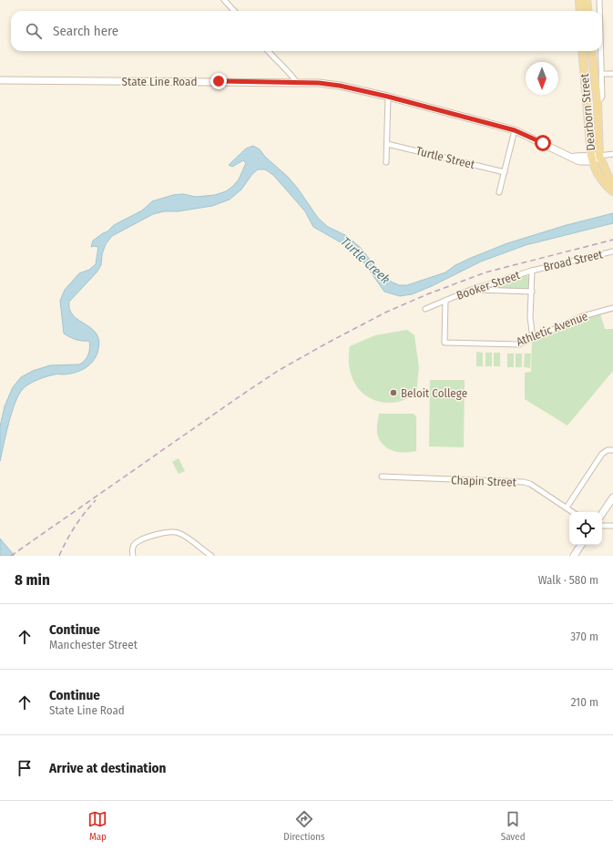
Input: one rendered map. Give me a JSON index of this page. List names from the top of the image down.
{
  "streets": {
    "main road": ["Dearborn Street"],
    "street": [
      "State Line Road",
      "Turtle Street",
      "Broad Street",
      "Booker Street",
      "Athletic Avenue",
      "Chapin Street"
    ]
  },
  "crossings": [
    ["State Line Road", "Dearborn Street"],
    ["Broad Street", "Booker Street"],
    ["Booker Street", "Athletic Avenue"]
  ],
  "water": ["Turtle Creek"],
  "places": ["Beloit College"],
  "north": "bottom",
  "page": {
    "search": "Search here",
    "heading": ["8 min", "Walk · 580 m"],
    "list": [
      ["Continue", "Manchester Street", "370 m"],
      ["Continue", "State Line Road", "210 m"],
      "Arrive at destination"
    ],
    "nav": ["Map", "Directions", "Saved"]
  }
}
